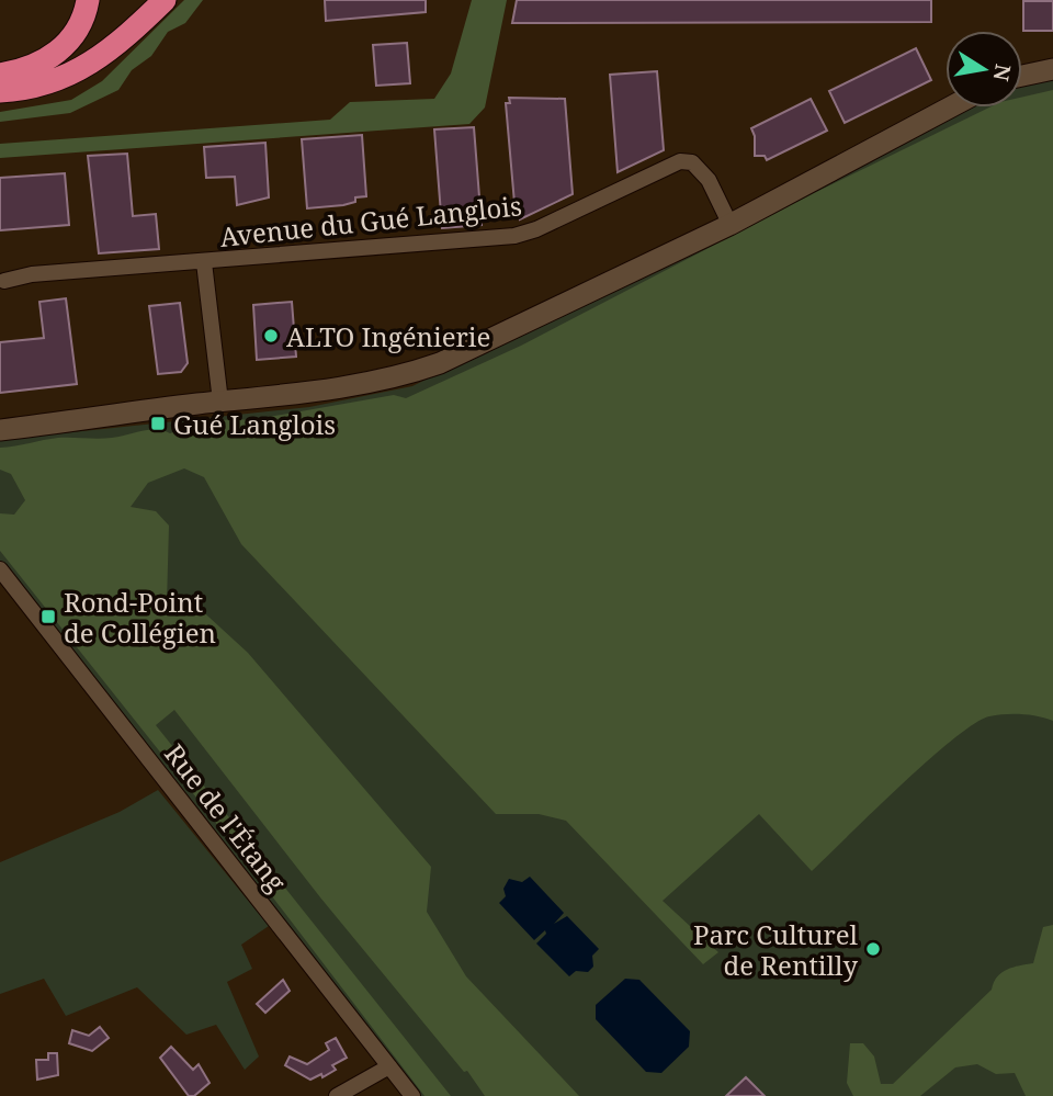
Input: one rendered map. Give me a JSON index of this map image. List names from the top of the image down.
{
  "streets": {
    "street": ["Avenue du Gué Langlois", "Rue de l'Étang"]
  },
  "places": {
    "other": ["ALTO Ingénierie", "Parc Culturel de Rentilly"],
    "transit": ["Gué Langlois", "Rond-Point de Collégien"]
  },
  "north": "right"
}
